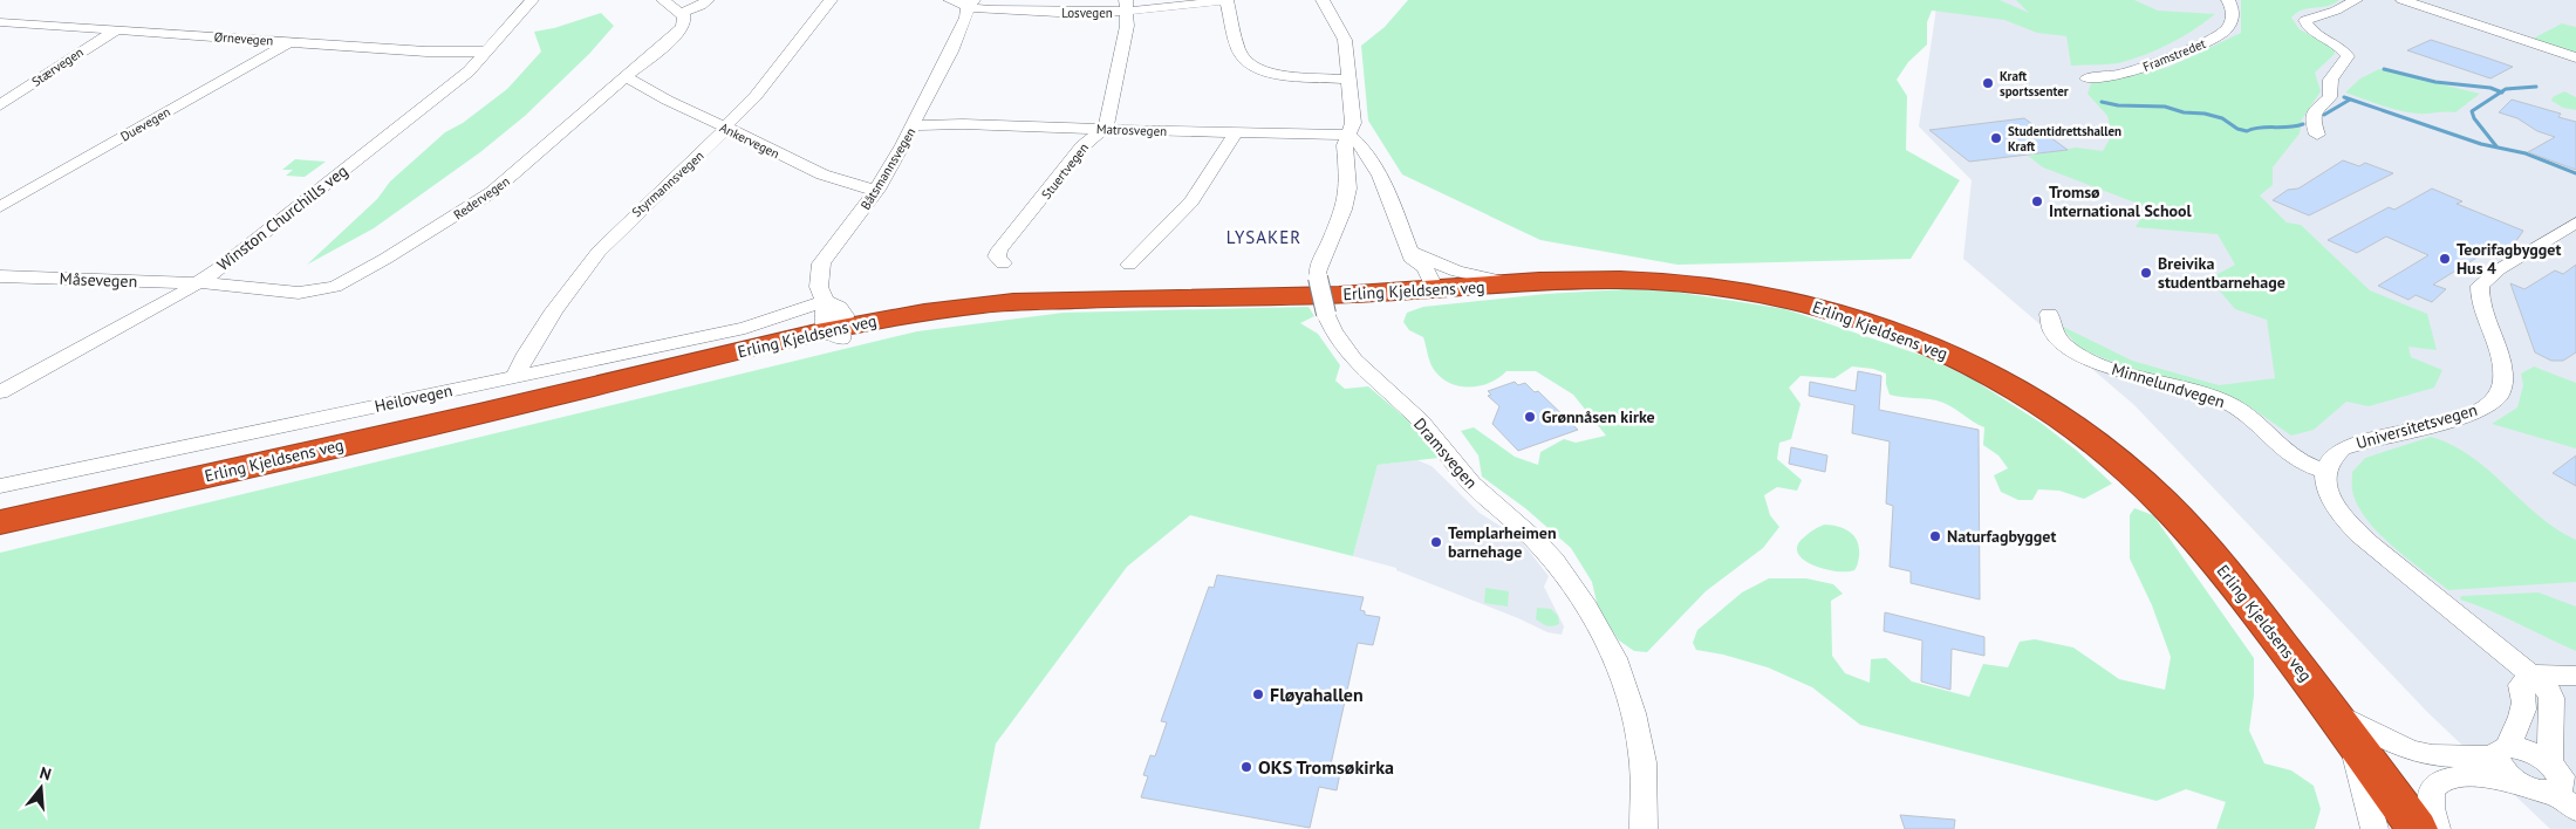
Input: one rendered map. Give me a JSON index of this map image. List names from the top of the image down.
{
  "streets": {
    "highway": ["Erling Kjeldsens veg"],
    "street": [
      "Losvegen",
      "Ørnevegen",
      "Framstredet",
      "Stærvegen",
      "Duevegen",
      "Matrosvegen",
      "Ankervegen",
      "Båtsmannsvegen",
      "Stuertvegen",
      "Styrmannsvegen",
      "Redervegen",
      "Winston Churchills veg",
      "Måsevegen",
      "Minnelundvegen",
      "Heilovegen",
      "Universitetsvegen",
      "Dramsvegen"
    ]
  },
  "crossings": [
    ["Losvegen", "Båtsmannsvegen"],
    ["Losvegen", "Stuertvegen"],
    ["Ørnevegen", "Stærvegen"],
    ["Ørnevegen", "Duevegen"],
    ["Ørnevegen", "Winston Churchills veg"],
    ["Matrosvegen", "Båtsmannsvegen"],
    ["Matrosvegen", "Stuertvegen"],
    ["Matrosvegen", "Dramsvegen"],
    ["Ankervegen", "Båtsmannsvegen"],
    ["Ankervegen", "Styrmannsvegen"],
    ["Ankervegen", "Redervegen"],
    ["Båtsmannsvegen", "Erling Kjeldsens veg"],
    ["Båtsmannsvegen", "Heilovegen"],
    ["Styrmannsvegen", "Heilovegen"],
    ["Redervegen", "Winston Churchills veg"],
    ["Redervegen", "Måsevegen"],
    ["Winston Churchills veg", "Måsevegen"],
    ["Erling Kjeldsens veg", "Heilovegen"],
    ["Minnelundvegen", "Universitetsvegen"]
  ],
  "districts": ["LYSAKER"],
  "places": [
    "Kraft sportssenter",
    "Studentidrettshallen Kraft",
    "Tromsø International School",
    "Teorifagbygget Hus 4",
    "Breivika studentbarnehage",
    "Grønnåsen kirke",
    "Naturfagbygget",
    "Templarheimen barnehage",
    "Fløyahallen",
    "OKS Tromsøkirka"
  ],
  "north": "top"
}
